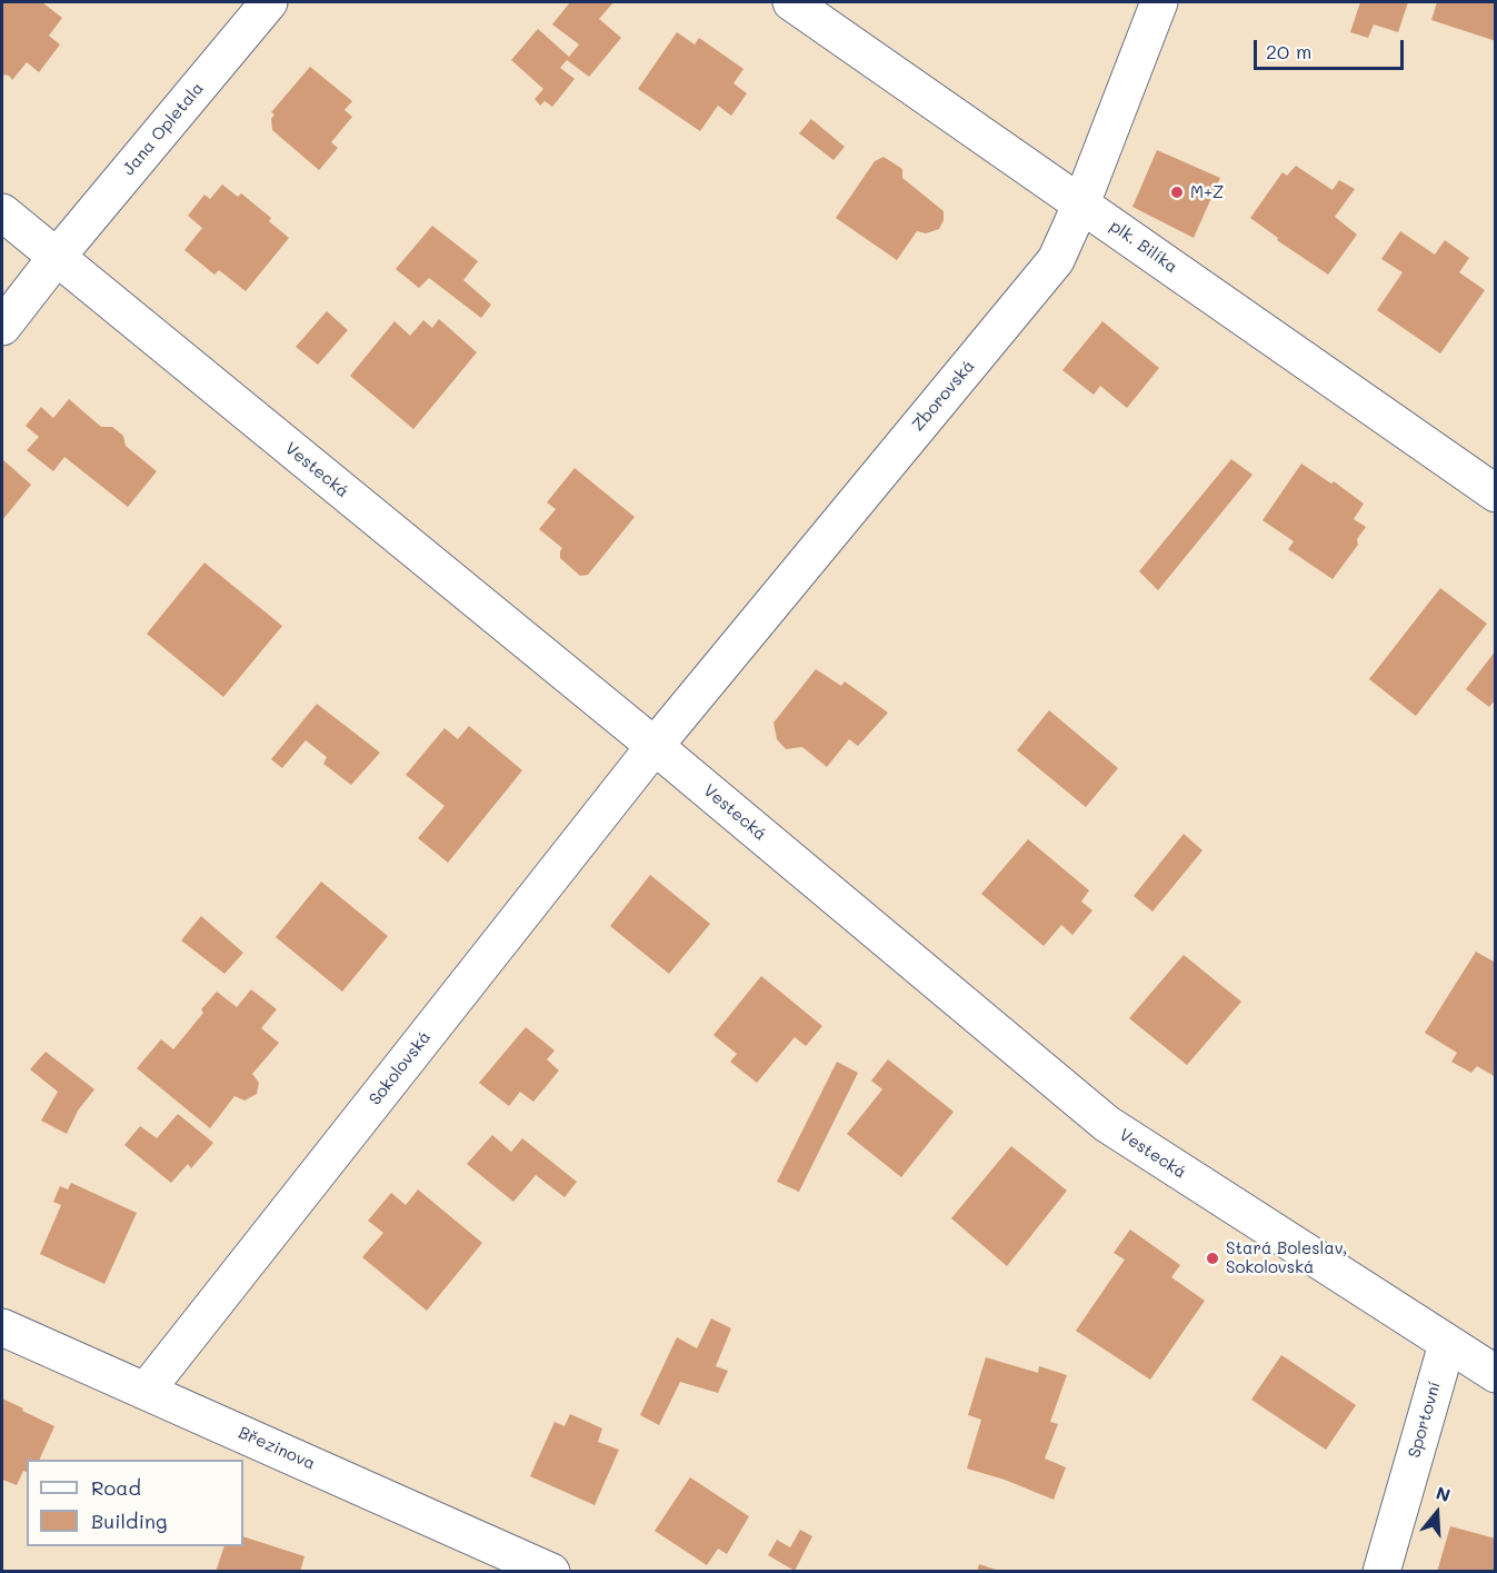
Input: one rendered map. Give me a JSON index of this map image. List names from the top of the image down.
{
  "streets": {
    "street": [
      "Jana Opletala",
      "plk. Bilíka",
      "Zborovská",
      "Vestecká",
      "Sokolovská",
      "Sportovní",
      "Březinova"
    ]
  },
  "crossings": [
    ["Jana Opletala", "Vestecká"],
    ["plk. Bilíka", "Zborovská"],
    ["Zborovská", "Vestecká"],
    ["Zborovská", "Sokolovská"],
    ["Vestecká", "Sokolovská"],
    ["Vestecká", "Sportovní"],
    ["Sokolovská", "Březinova"]
  ],
  "places": ["M+Z", "Stará Boleslav, Sokolovská"],
  "legend": ["Road", "Building"],
  "scale_bar": "20 m",
  "north": "top"
}
